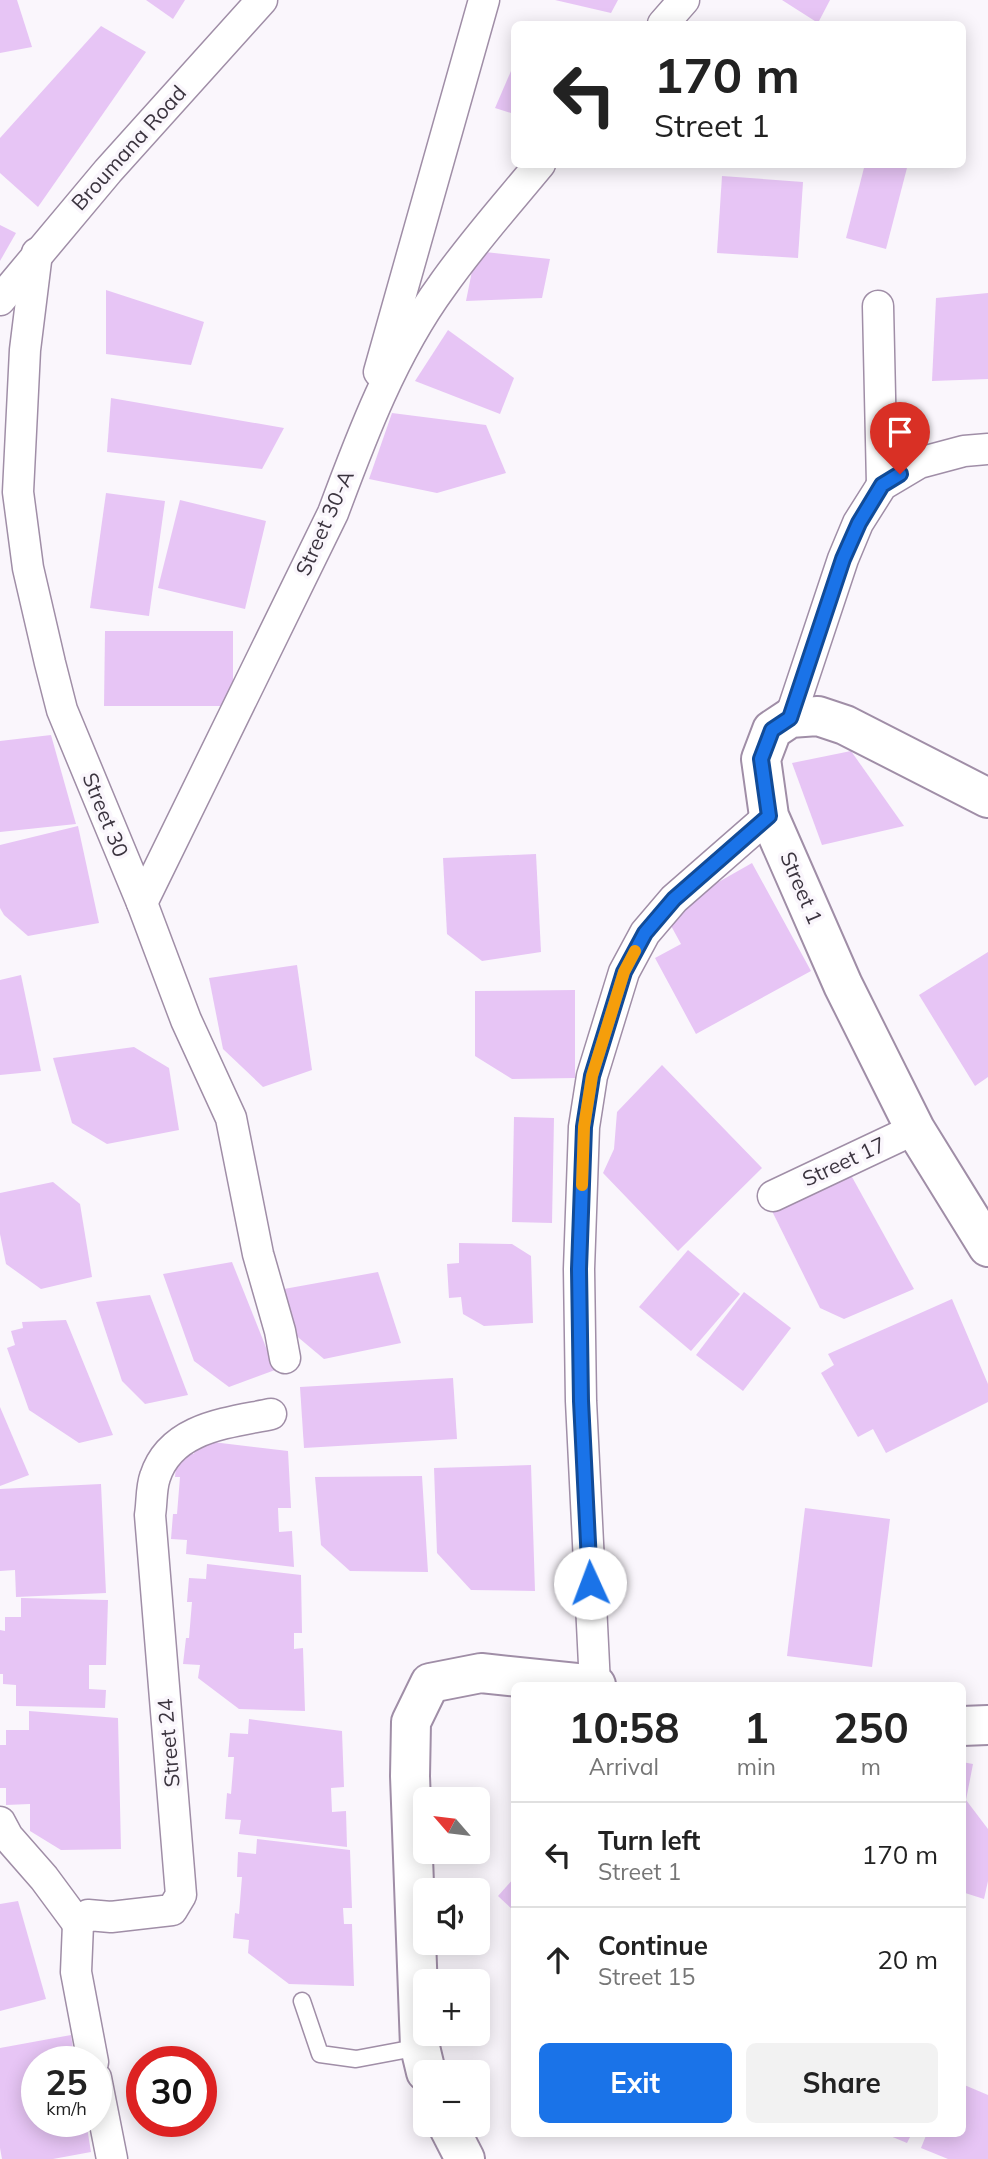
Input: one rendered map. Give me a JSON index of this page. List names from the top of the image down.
{
  "streets": {
    "street": [
      "Broumana Road",
      "Street 30-A",
      "Street 30",
      "Street 1",
      "Street 17",
      "Street 24"
    ]
  },
  "crossings": [
    ["Broumana Road", "Street 30"],
    ["Street 30-A", "Street 30"],
    ["Street 1", "Street 17"]
  ],
  "north": "top left",
  "page": {
    "turn": ["170 m", "Street 1"],
    "eta": [
      "10:58",
      "Arrival",
      "1",
      "min",
      "250",
      "m"
    ],
    "map_buttons": ["+", "−"],
    "list": [
      {
        "name": "Turn left",
        "note": "Street 1",
        "value": "170 m"
      },
      {
        "name": "Continue",
        "note": "Street 15",
        "value": "20 m"
      }
    ],
    "buttons": ["Exit", "Share"],
    "speed": "25 km/h",
    "limit": "30"
  }
}
